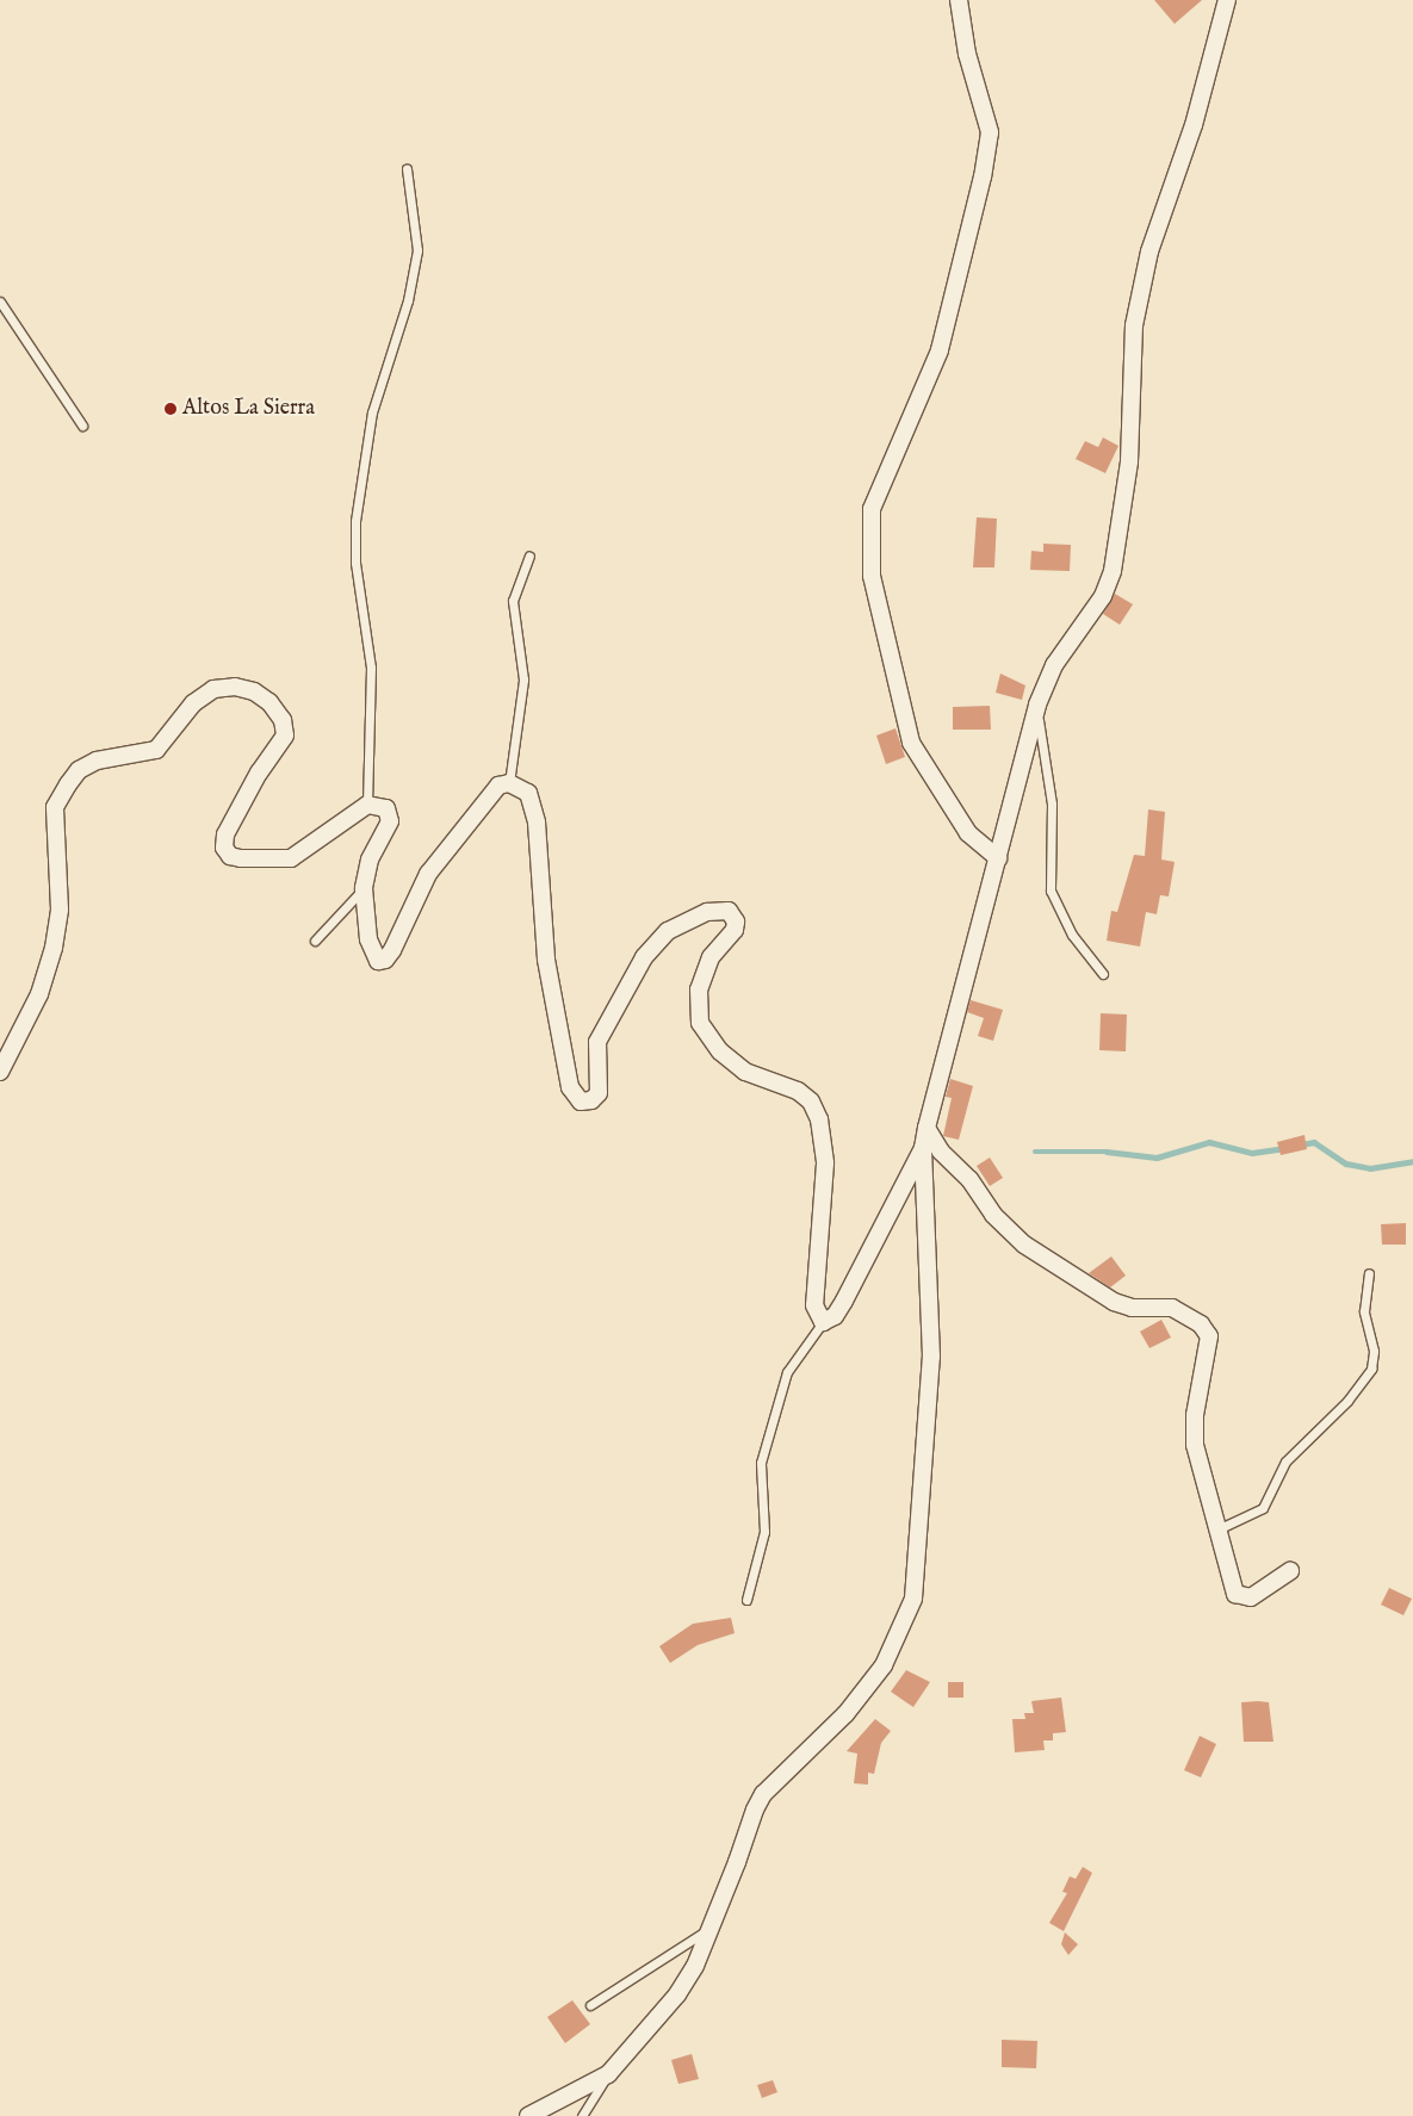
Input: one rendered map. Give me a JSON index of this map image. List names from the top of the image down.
{
  "places": ["Altos La Sierra"]
}
